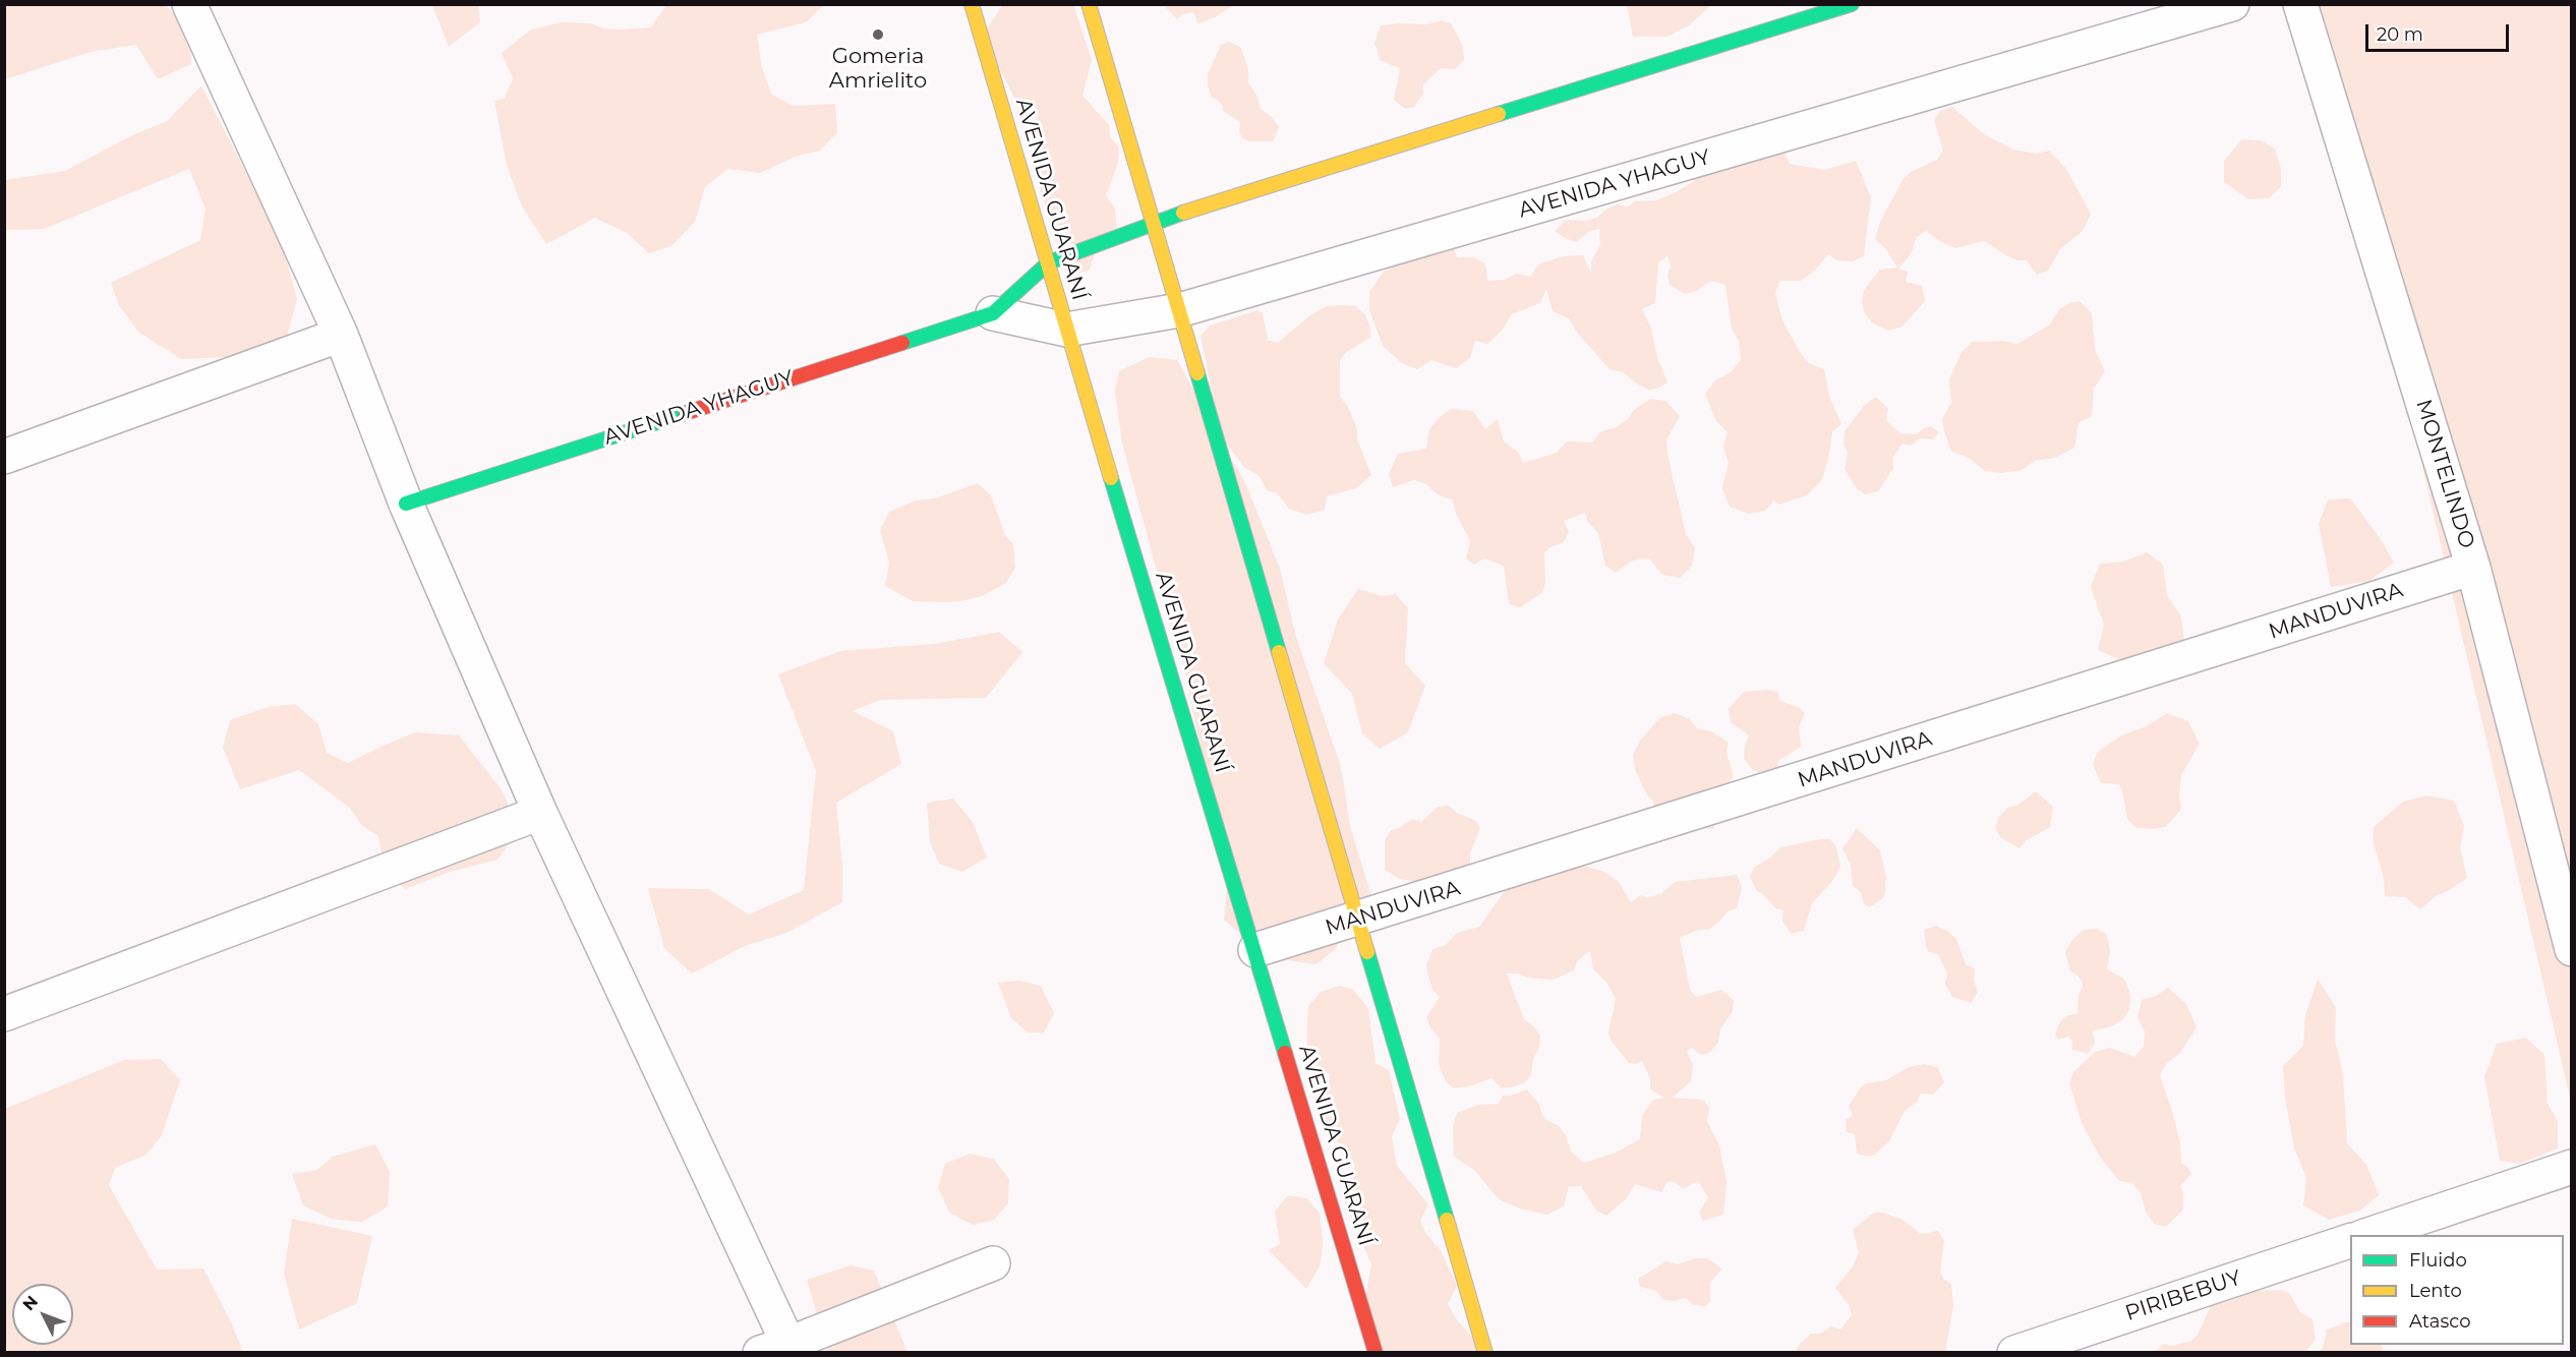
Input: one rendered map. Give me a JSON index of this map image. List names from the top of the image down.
{
  "streets": {
    "main road": ["AVENIDA YHAGUY", "AVENIDA GUARANÍ"],
    "street": ["MONTELINDO", "MANDUVIRA", "PIRIBEBUY"]
  },
  "crossings": [
    ["AVENIDA YHAGUY", "AVENIDA GUARANÍ"],
    ["AVENIDA GUARANÍ", "MANDUVIRA"],
    ["MONTELINDO", "MANDUVIRA"]
  ],
  "places": ["Gomeria Amrielito"],
  "legend": ["Fluido", "Lento", "Atasco"],
  "scale_bar": "20 m",
  "north": "top left"
}
